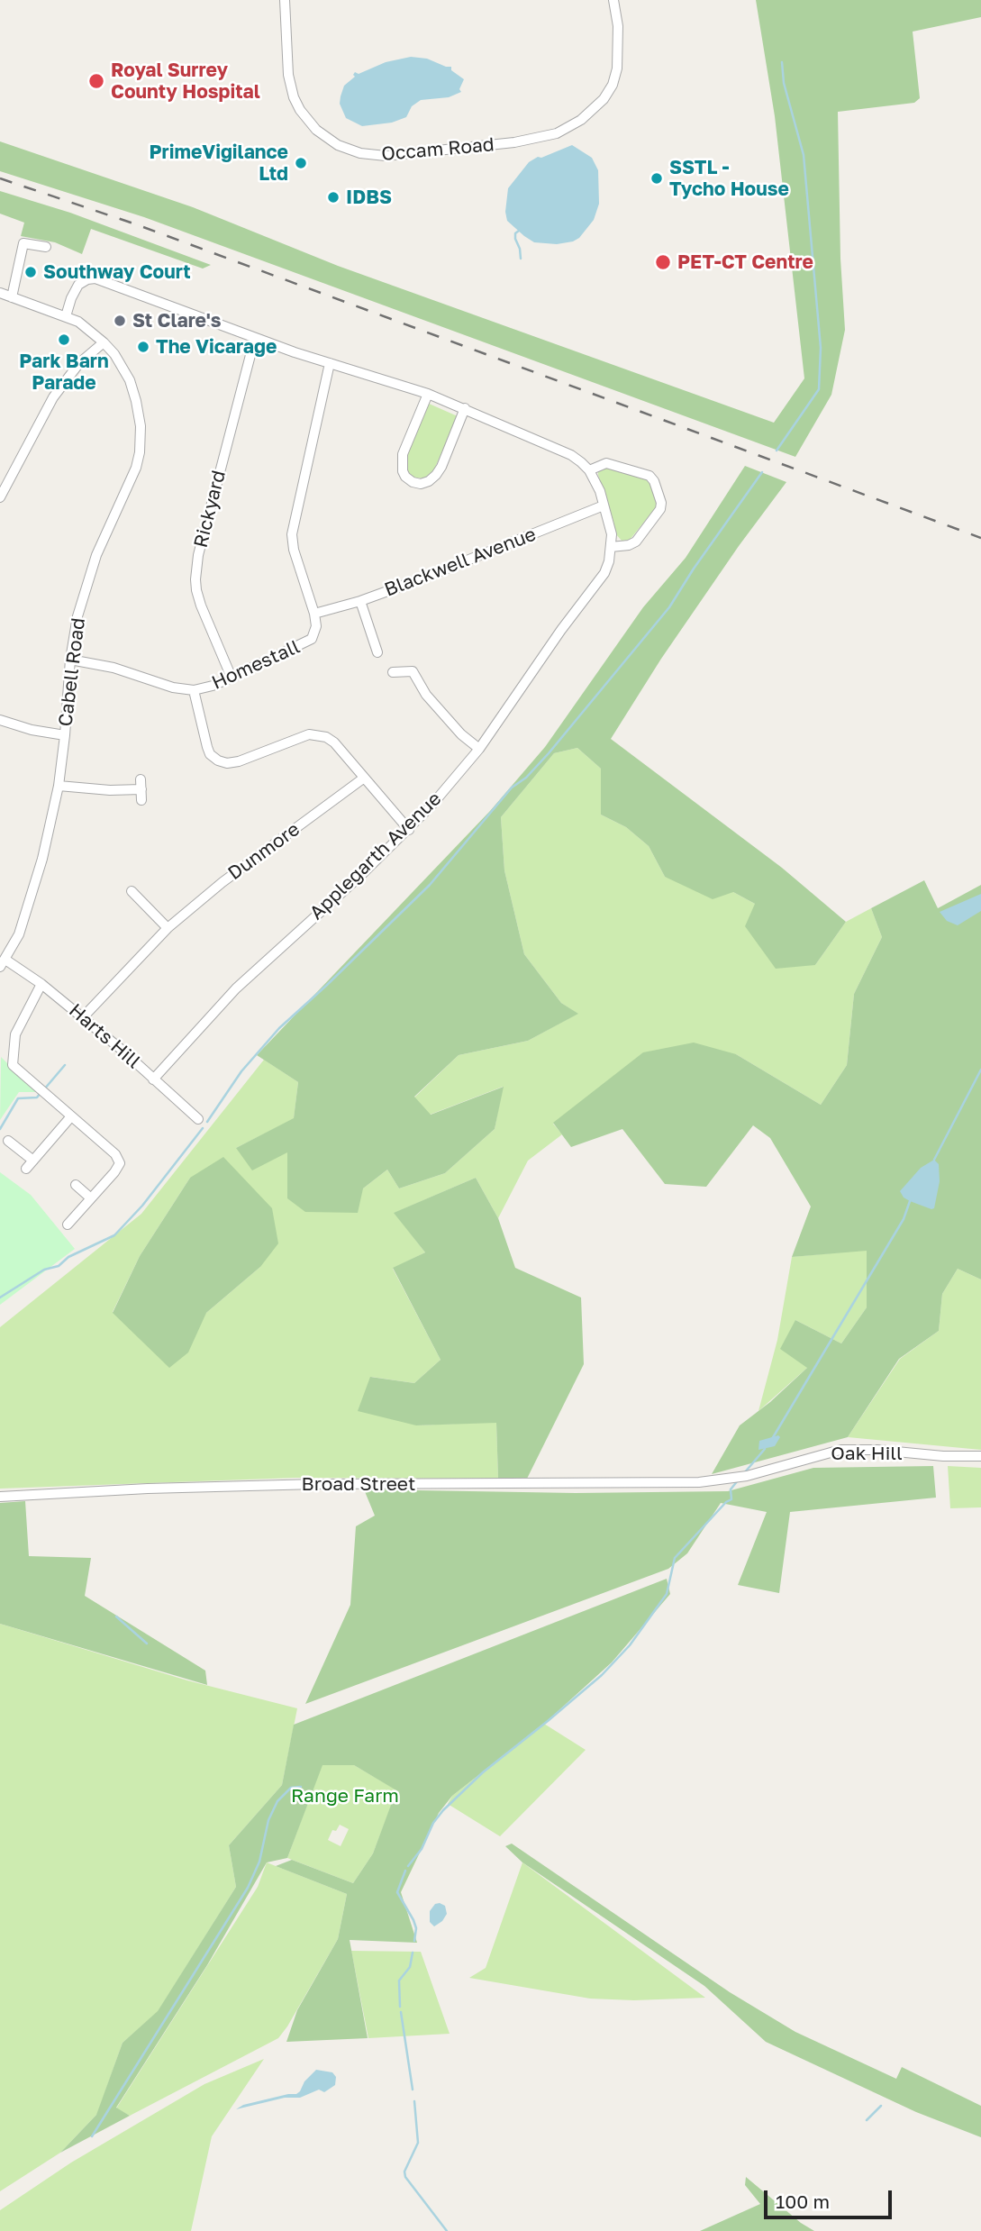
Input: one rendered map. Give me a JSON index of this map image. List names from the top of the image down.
{
  "streets": {
    "street": [
      "Occam Road",
      "Rickyard",
      "Blackwell Avenue",
      "Homestall",
      "Cabell Road",
      "Dunmore",
      "Applegarth Avenue",
      "Harts Hill",
      "Oak Hill",
      "Broad Street"
    ]
  },
  "crossings": [
    ["Rickyard", "Homestall"],
    ["Rickyard", "Applegarth Avenue"],
    ["Blackwell Avenue", "Homestall"],
    ["Blackwell Avenue", "Applegarth Avenue"],
    ["Homestall", "Cabell Road"],
    ["Cabell Road", "Applegarth Avenue"],
    ["Cabell Road", "Harts Hill"],
    ["Dunmore", "Harts Hill"],
    ["Applegarth Avenue", "Harts Hill"],
    ["Oak Hill", "Broad Street"]
  ],
  "parks": ["Range Farm"],
  "places": [
    "Royal Surrey County Hospital",
    "PrimeVigilance Ltd",
    "SSTL - Tycho House",
    "IDBS",
    "PET-CT Centre",
    "Southway Court",
    "St Clare's",
    "Park Barn Parade",
    "The Vicarage"
  ],
  "scale_bar": "100 m"
}
